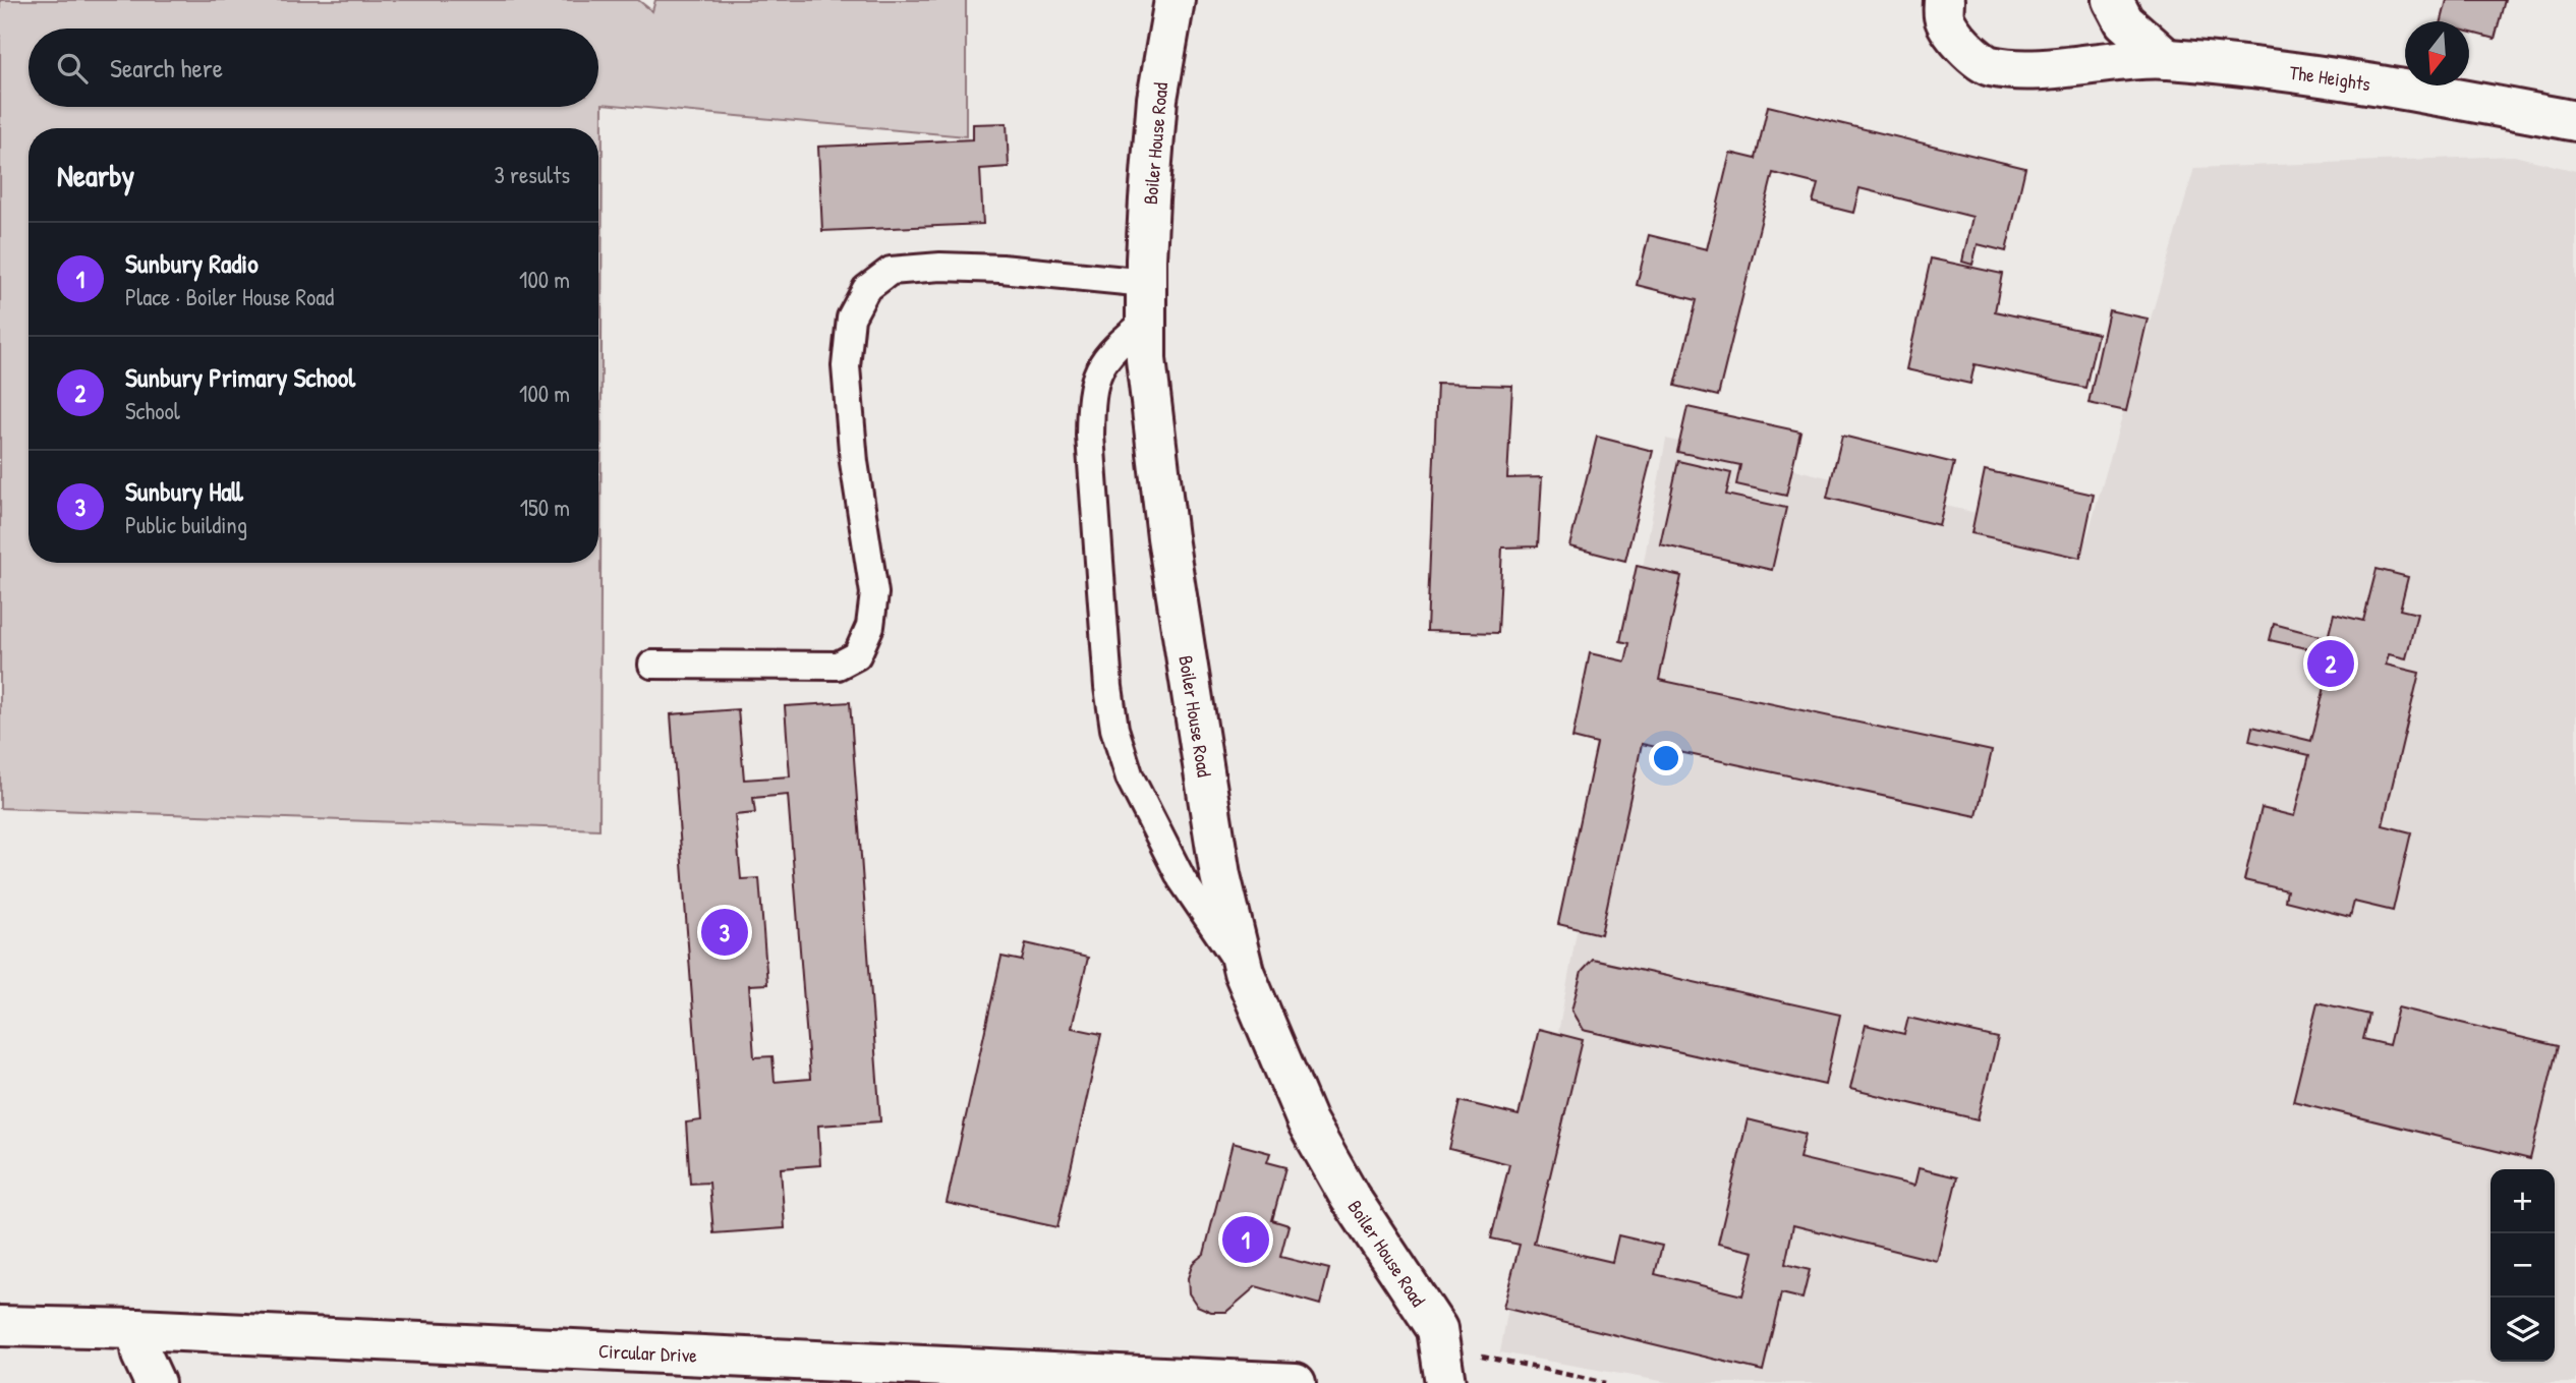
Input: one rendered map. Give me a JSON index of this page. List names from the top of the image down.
{
  "streets": {
    "street": ["The Heights", "Boiler House Road", "Circular Drive"]
  },
  "north": "bottom",
  "page": {
    "search": "Search here",
    "heading": ["Nearby", "3 results"],
    "list": [
      {
        "mark": "1",
        "name": "Sunbury Radio",
        "note": "Place · Boiler House Road",
        "value": "100 m"
      },
      {
        "mark": "2",
        "name": "Sunbury Primary School",
        "note": "School",
        "value": "100 m"
      },
      {
        "mark": "3",
        "name": "Sunbury Hall",
        "note": "Public building",
        "value": "150 m"
      }
    ],
    "pins": ["2", "3", "1"],
    "map_buttons": ["+", "−"]
  }
}
